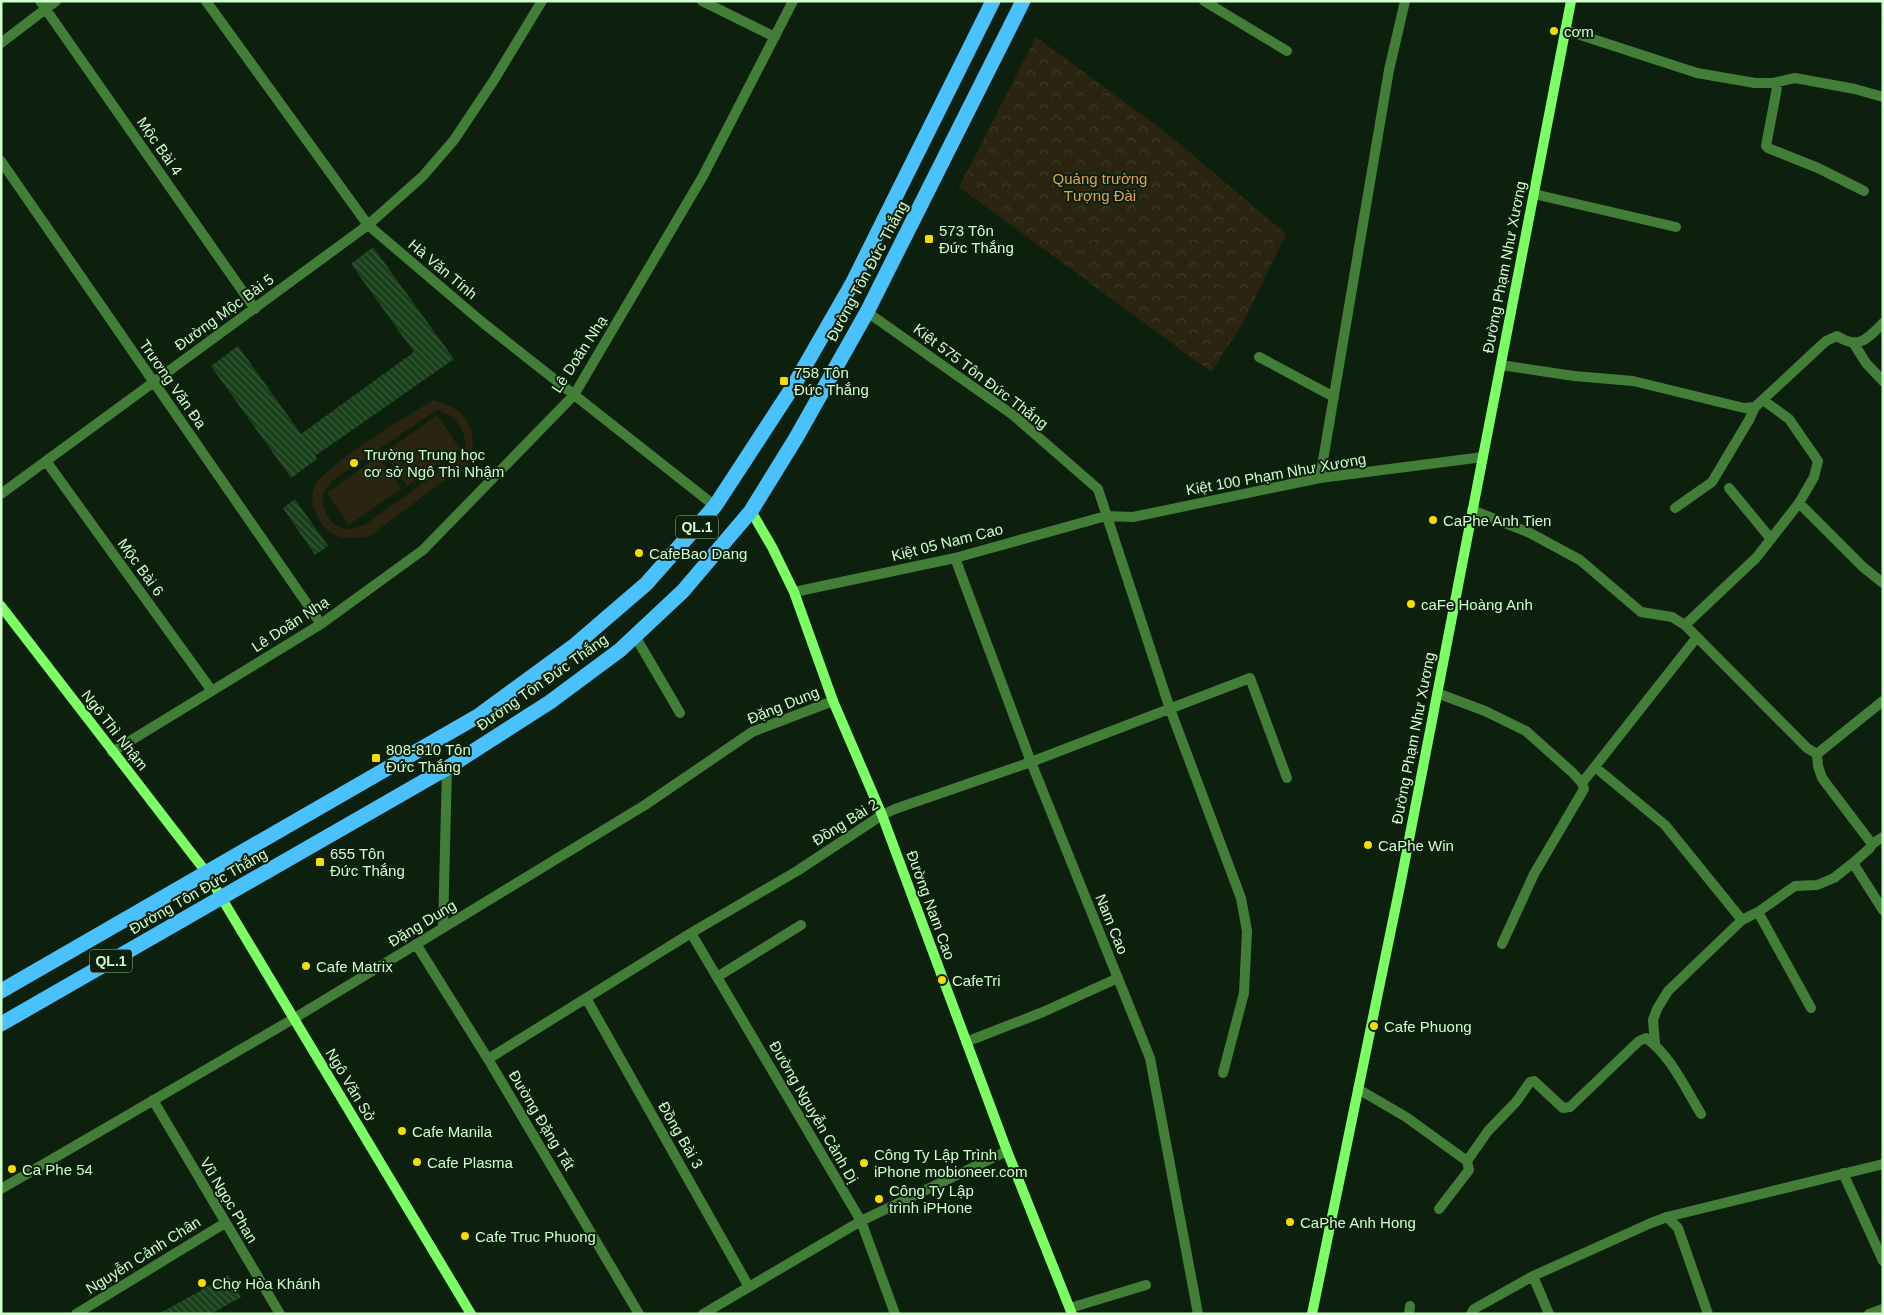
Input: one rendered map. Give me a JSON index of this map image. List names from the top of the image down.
{
  "streets": {
    "highway": ["Đường Tôn Đức Thắng", "QL.1"],
    "street": [
      "Mộc Bài 4",
      "Đường Phạm Như Xương",
      "Hà Văn Tính",
      "Đường Mộc Bài 5",
      "Lê Doãn Nhạ",
      "Kiệt 575 Tôn Đức Thắng",
      "Trương Văn Đa",
      "Kiệt 100 Phạm Như Xương",
      "Kiệt 05 Nam Cao",
      "Mộc Bài 6",
      "Đặng Dung",
      "Ngô Thì Nhậm",
      "Đồng Bài 2",
      "Đường Nam Cao",
      "Nam Cao",
      "Ngô Văn Sở",
      "Đường Nguyễn Cảnh Dị",
      "Đường Đặng Tất",
      "Đồng Bài 3",
      "Vũ Ngọc Phan",
      "Nguyễn Cảnh Chân"
    ]
  },
  "crossings": [
    ["Mộc Bài 4", "Đường Mộc Bài 5"],
    ["Đường Phạm Như Xương", "Kiệt 100 Phạm Như Xương"],
    ["Hà Văn Tính", "Đường Tôn Đức Thắng"],
    ["Hà Văn Tính", "Đường Mộc Bài 5"],
    ["Hà Văn Tính", "Lê Doãn Nhạ"],
    ["Đường Tôn Đức Thắng", "Kiệt 575 Tôn Đức Thắng"],
    ["Đường Tôn Đức Thắng", "Ngô Thì Nhậm"],
    ["Đường Tôn Đức Thắng", "Đường Nam Cao"],
    ["Đường Tôn Đức Thắng", "Ngô Văn Sở"],
    ["Đường Mộc Bài 5", "Trương Văn Đa"],
    ["Đường Mộc Bài 5", "Mộc Bài 6"],
    ["Lê Doãn Nhạ", "Trương Văn Đa"],
    ["Lê Doãn Nhạ", "Mộc Bài 6"],
    ["Lê Doãn Nhạ", "Ngô Thì Nhậm"],
    ["Kiệt 575 Tôn Đức Thắng", "Kiệt 100 Phạm Như Xương"],
    ["Kiệt 575 Tôn Đức Thắng", "Kiệt 05 Nam Cao"],
    ["Kiệt 575 Tôn Đức Thắng", "Đồng Bài 2"],
    ["Kiệt 100 Phạm Như Xương", "Kiệt 05 Nam Cao"],
    ["Kiệt 05 Nam Cao", "Đường Nam Cao"],
    ["Kiệt 05 Nam Cao", "Nam Cao"],
    ["Đặng Dung", "Đường Nam Cao"],
    ["Đặng Dung", "Ngô Văn Sở"],
    ["Đặng Dung", "Đường Đặng Tất"],
    ["Đặng Dung", "Vũ Ngọc Phan"],
    ["Ngô Thì Nhậm", "Ngô Văn Sở"],
    ["Đồng Bài 2", "Đường Nam Cao"],
    ["Đồng Bài 2", "Nam Cao"],
    ["Đồng Bài 2", "Đường Nguyễn Cảnh Dị"],
    ["Đồng Bài 2", "Đường Đặng Tất"],
    ["Đồng Bài 2", "Đồng Bài 3"],
    ["Vũ Ngọc Phan", "Nguyễn Cảnh Chân"]
  ],
  "parks": ["Quảng trường Tượng Đài"],
  "places": {
    "other": [
      "cơm",
      "Trường Trung học cơ sở Ngô Thì Nhậm",
      "CaPhe Anh Tien",
      "CafeBao Dang",
      "caFe Hoàng Anh",
      "CaPhe Win",
      "Cafe Matrix",
      "CafeTri",
      "Cafe Phuong",
      "Cafe Manila",
      "Cafe Plasma",
      "Công Ty Lập Trình iPhone mobioneer.com",
      "Ca Phe 54",
      "Công Ty Lập trình iPHone",
      "CaPhe Anh Hong",
      "Cafe Truc Phuong",
      "Chợ Hòa Khánh"
    ],
    "transit": [
      "573 Tôn Đức Thắng",
      "758 Tôn Đức Thắng",
      "808-810 Tôn Đức Thắng",
      "655 Tôn Đức Thắng"
    ]
  }
}
